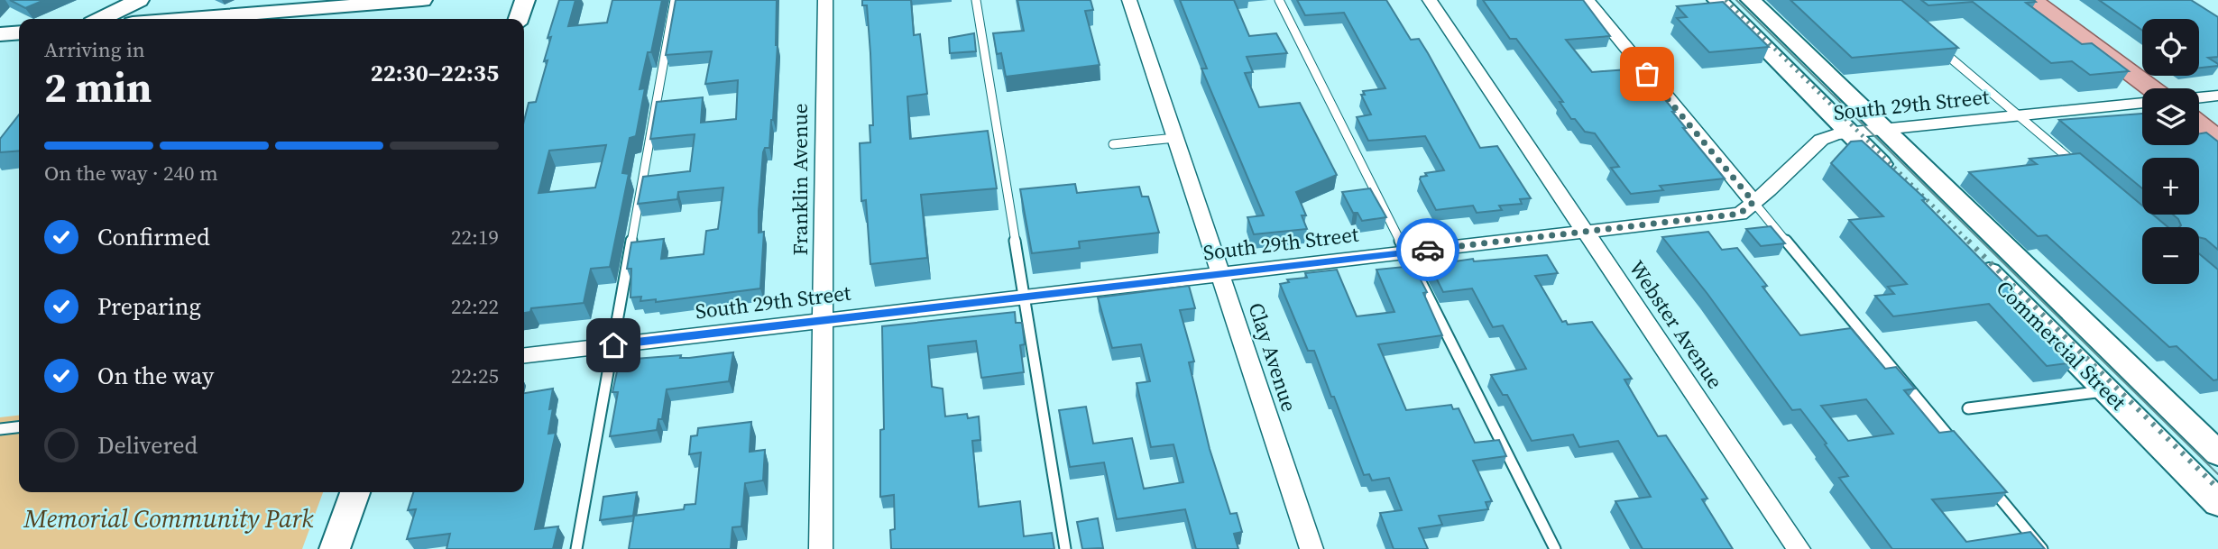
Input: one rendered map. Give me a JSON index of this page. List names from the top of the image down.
{
  "streets": {
    "main road": ["Commercial Street"],
    "street": [
      "South 29th Street",
      "Franklin Avenue",
      "Webster Avenue",
      "Clay Avenue"
    ]
  },
  "crossings": [
    ["South 29th Street", "Franklin Avenue"],
    ["South 29th Street", "Webster Avenue"],
    ["South 29th Street", "Clay Avenue"]
  ],
  "parks": ["Memorial Community Park"],
  "page": {
    "map_buttons": ["+", "−"],
    "heading": ["2 min", "Arriving in", "22:30–22:35"],
    "bar": "On the way · 240 m",
    "list": [
      ["Confirmed", "22:19"],
      ["Preparing", "22:22"],
      ["On the way", "22:25"],
      "Delivered"
    ]
  }
}
